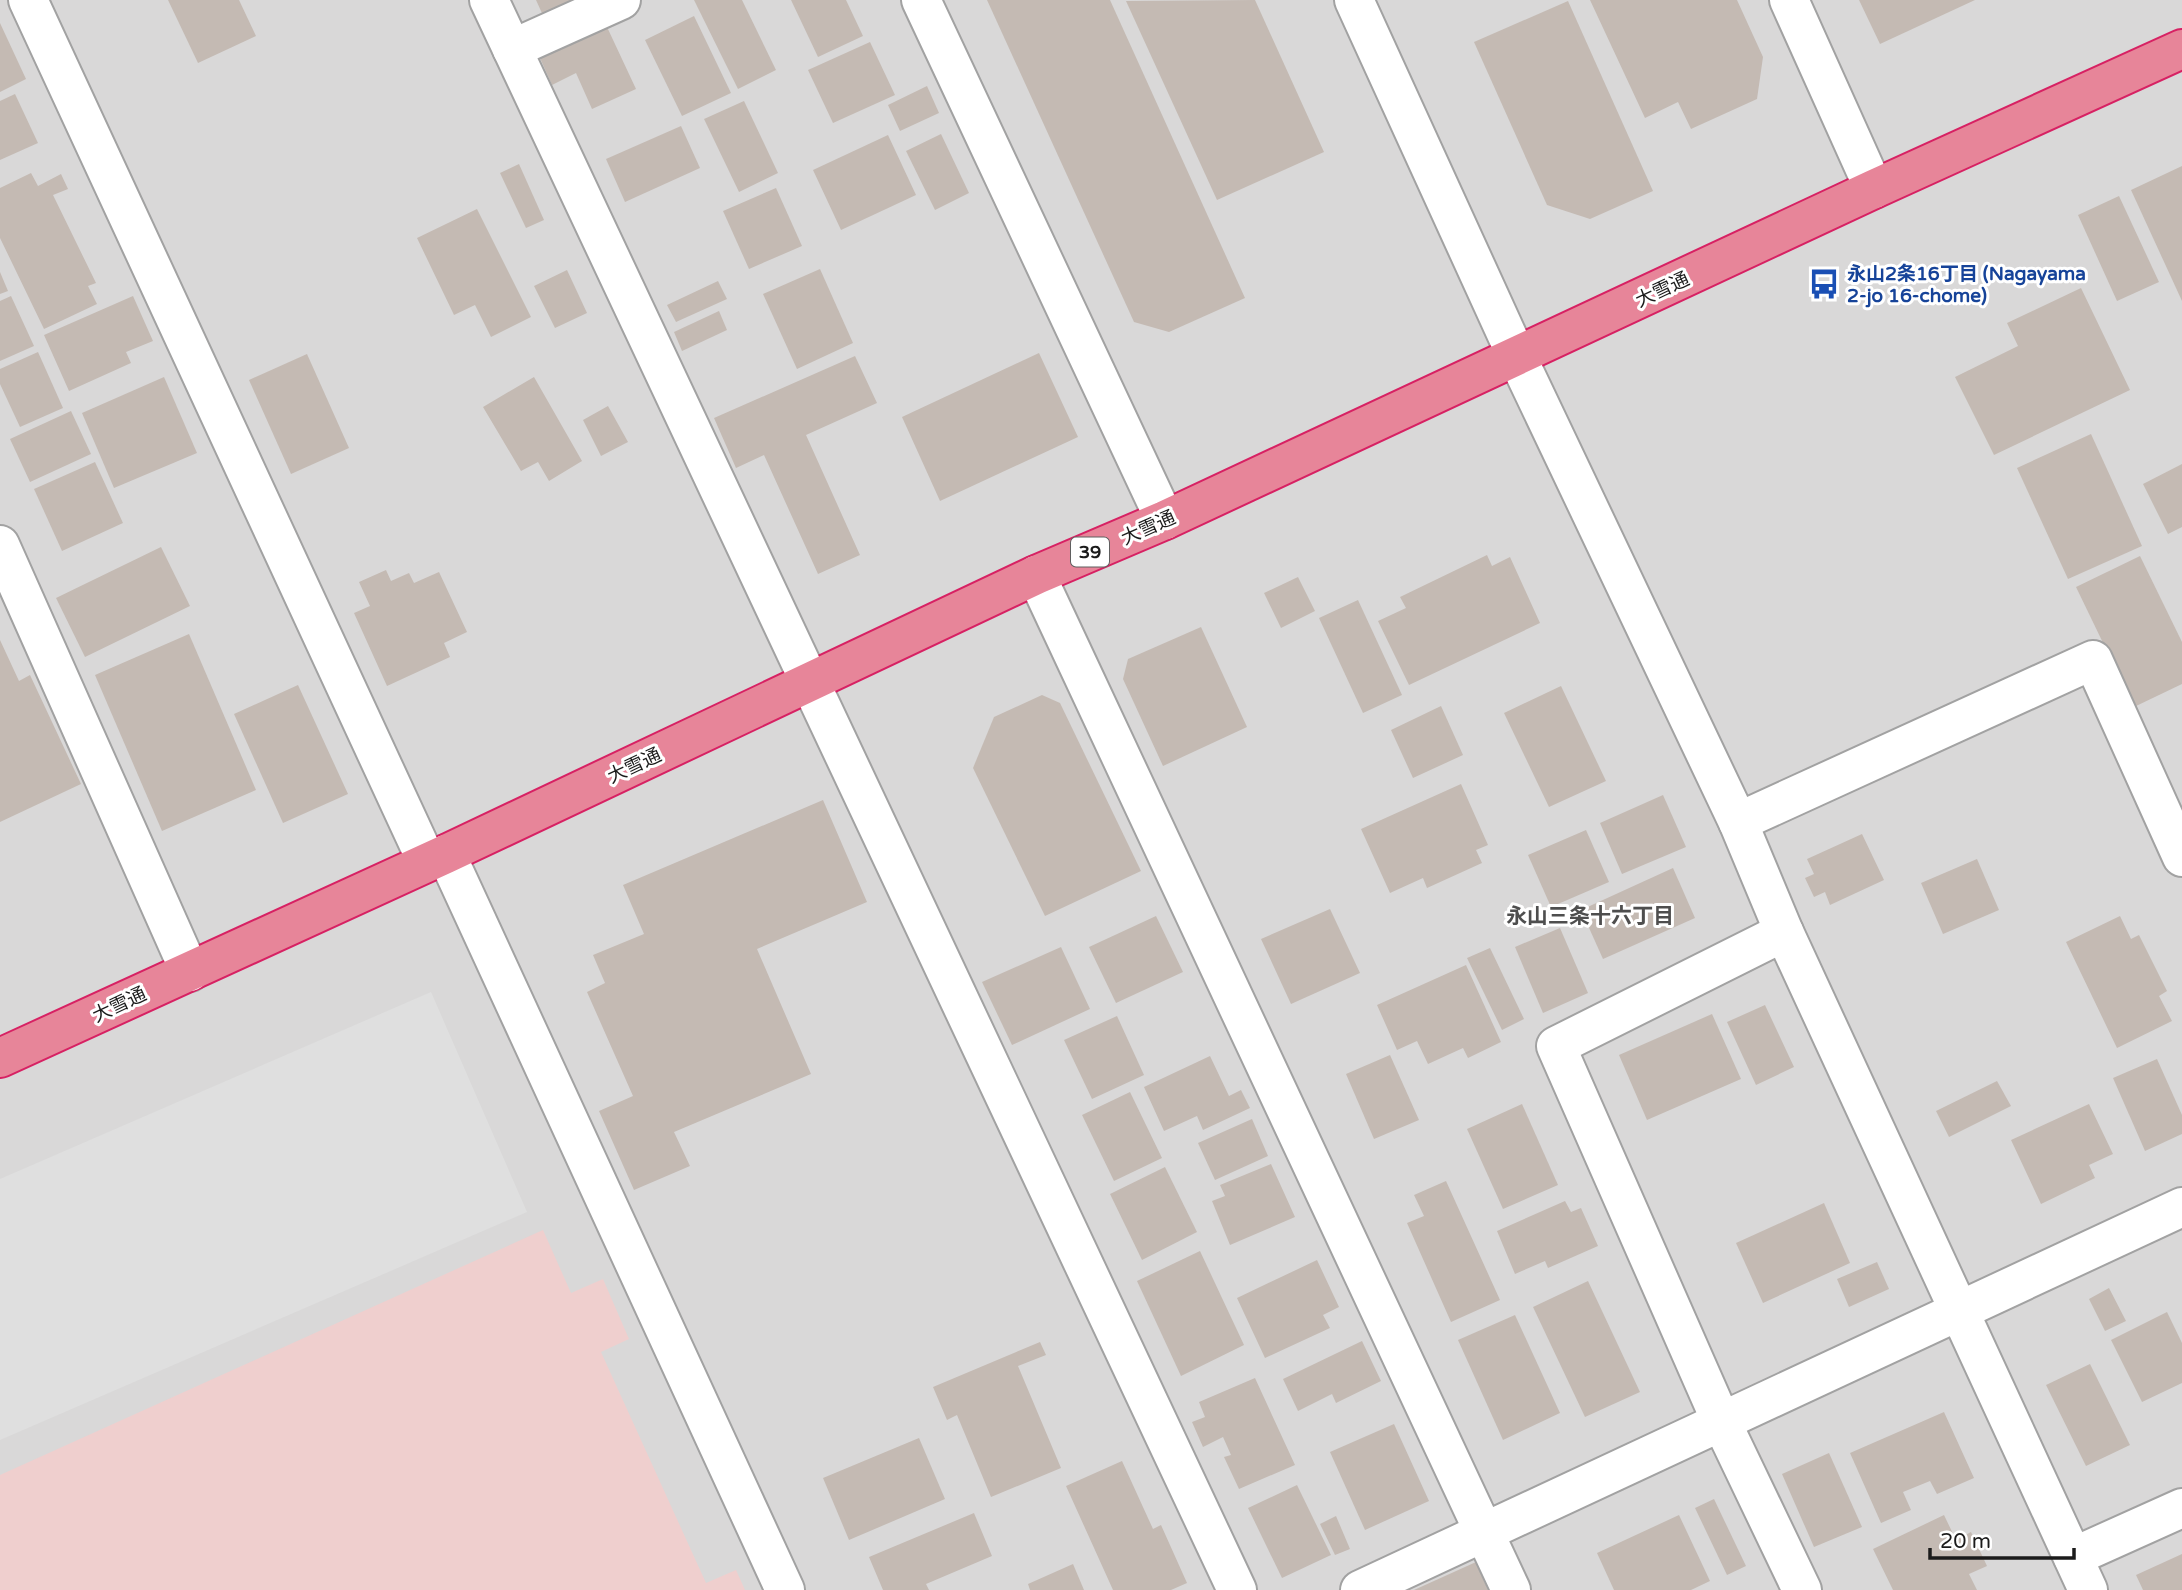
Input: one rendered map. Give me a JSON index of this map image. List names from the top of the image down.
{
  "streets": {
    "highway": ["大雪通", "39"]
  },
  "districts": ["永山三条十六丁目"],
  "places": {
    "bus stop": ["永山2条16丁目 (Nagayama 2-jo 16-chome)"]
  },
  "scale_bar": "20 m"
}
